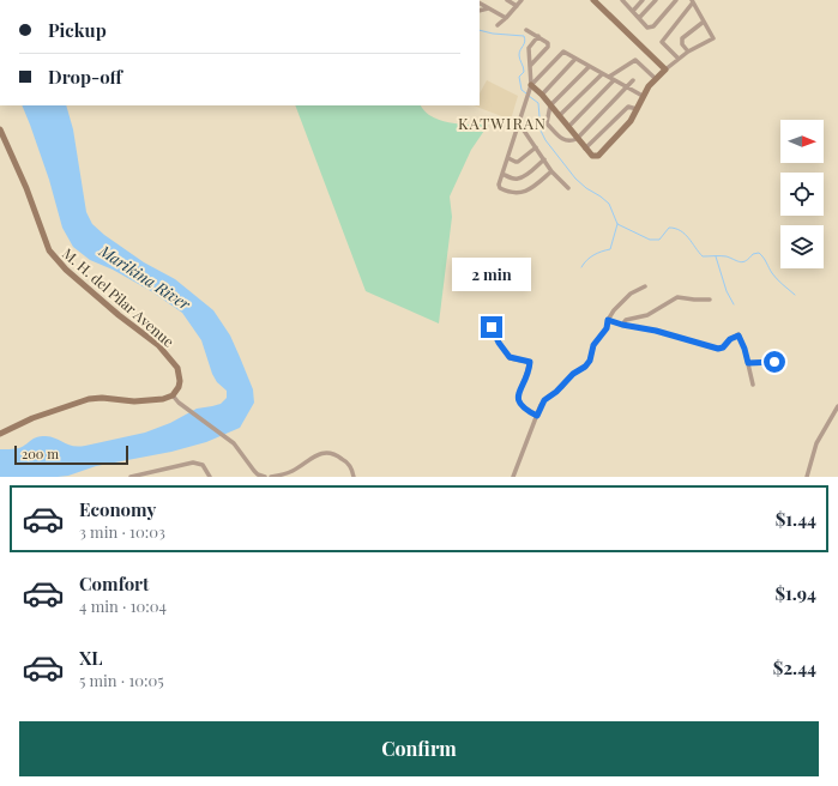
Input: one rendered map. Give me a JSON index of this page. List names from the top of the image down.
{
  "streets": {
    "street": ["M. H. del Pilar Avenue"]
  },
  "districts": ["KATWIRAN"],
  "water": ["Marikina River"],
  "scale_bar": "200 m",
  "north": "right",
  "page": {
    "banner": ["Pickup", "Drop-off"],
    "bubble": "2 min",
    "scale": "200 m",
    "list": [
      {
        "name": "Economy",
        "note": "3 min · 10:03",
        "value": "$1.44"
      },
      {
        "name": "Comfort",
        "note": "4 min · 10:04",
        "value": "$1.94"
      },
      {
        "name": "XL",
        "note": "5 min · 10:05",
        "value": "$2.44"
      }
    ],
    "buttons": "Confirm"
  }
}
